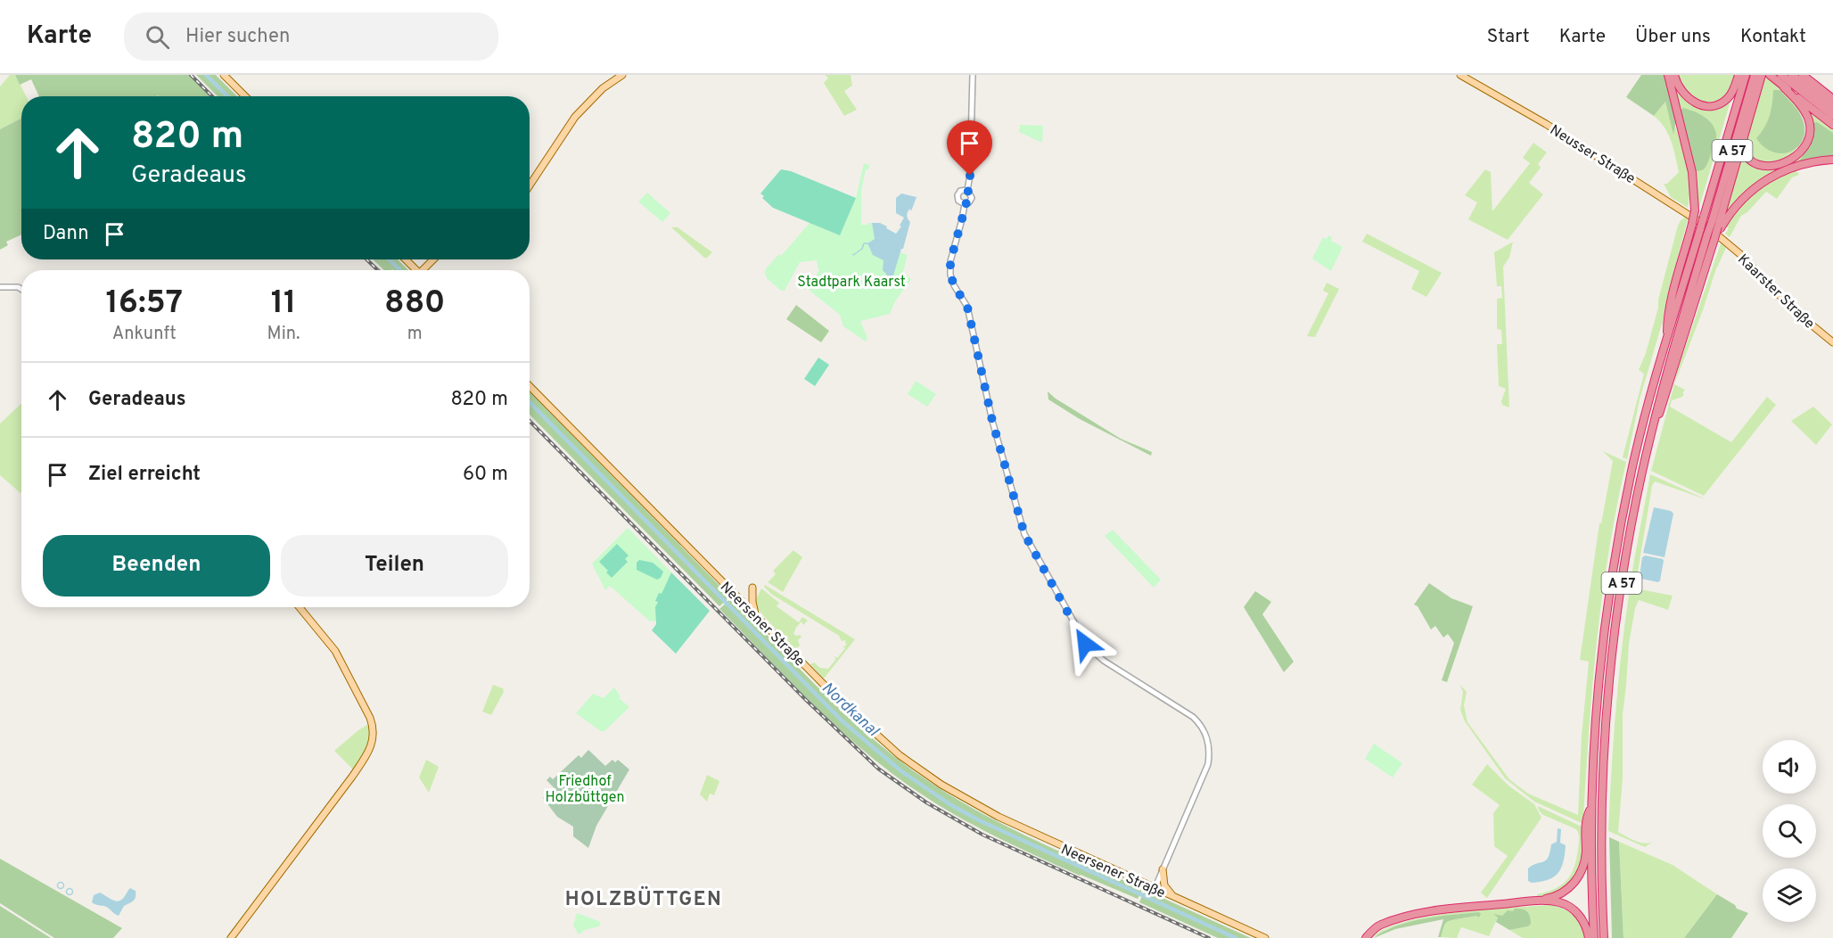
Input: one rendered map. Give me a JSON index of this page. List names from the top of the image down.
{
  "streets": {
    "highway": ["A 57"],
    "main road": ["Neusser Straße", "Kaarster Straße", "Neersener Straße"]
  },
  "crossings": [
    ["A 57", "Neusser Straße"],
    ["A 57", "Kaarster Straße"],
    ["Neusser Straße", "Kaarster Straße"]
  ],
  "districts": ["HOLZBÜTTGEN"],
  "water": ["Nordkanal"],
  "parks": ["Stadtpark Kaarst", "Friedhof Holzbüttgen"],
  "page": {
    "header": "Karte",
    "search": "Hier suchen",
    "nav": [
      "Start",
      "Karte",
      "Über uns",
      "Kontakt"
    ],
    "turn": ["820 m", "Geradeaus"],
    "then": "Dann",
    "eta": [
      "16:57",
      "Ankunft",
      "11",
      "Min.",
      "880",
      "m"
    ],
    "list": [
      {
        "name": "Geradeaus",
        "value": "820 m"
      },
      {
        "name": "Ziel erreicht",
        "value": "60 m"
      }
    ],
    "buttons": ["Beenden", "Teilen"]
  }
}
